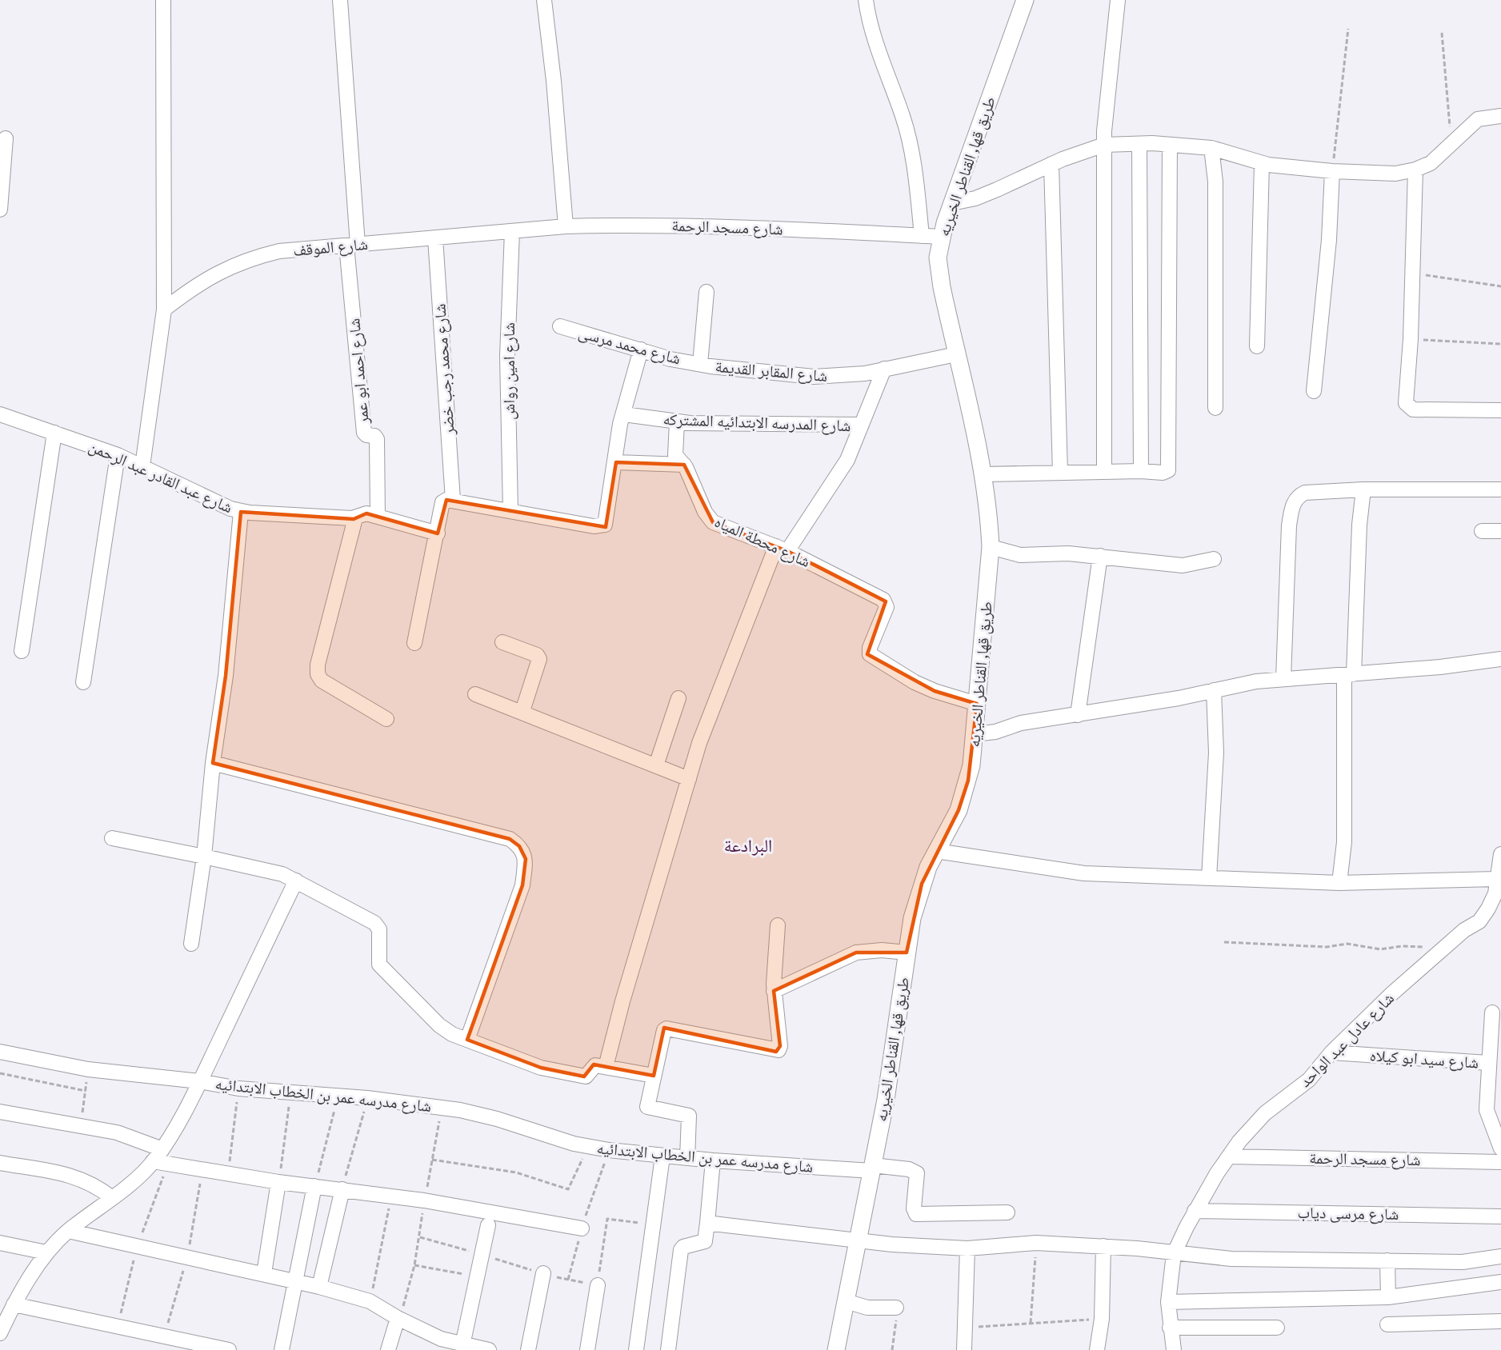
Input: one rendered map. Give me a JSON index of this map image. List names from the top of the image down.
{
  "streets": {
    "street": [
      "طريق قها, القناطر الخيريه",
      "شارع مسجد الرحمة",
      "شارع الموقف",
      "شارع محمد مرسى",
      "شارع محمد رجب خضر",
      "شارع احمد ابو عمر",
      "شارع امين رواش",
      "شارع المقابر القديمة",
      "شارع المدرسه الابتدائيه المشتركه",
      "شارع عبد القادر عبد الرحمن",
      "شارع محطة المياه",
      "شارع عادل عبد الواحد",
      "شارع سيد ابو كيلاه",
      "شارع مدرسه عمر بن الخطاب الابتدائيه",
      "شارع مرسى دياب"
    ]
  },
  "crossings": [
    ["طريق قها, القناطر الخيريه", "شارع مسجد الرحمة"],
    ["طريق قها, القناطر الخيريه", "شارع المقابر القديمة"],
    ["طريق قها, القناطر الخيريه", "شارع محطة المياه"],
    ["طريق قها, القناطر الخيريه", "شارع مدرسه عمر بن الخطاب الابتدائيه"],
    ["شارع مسجد الرحمة", "شارع الموقف"],
    ["شارع مسجد الرحمة", "شارع امين رواش"],
    ["شارع مسجد الرحمة", "شارع عادل عبد الواحد"],
    ["شارع الموقف", "شارع محمد رجب خضر"],
    ["شارع الموقف", "شارع احمد ابو عمر"],
    ["شارع الموقف", "شارع امين رواش"],
    ["شارع محمد مرسى", "شارع المقابر القديمة"],
    ["شارع احمد ابو عمر", "شارع عبد القادر عبد الرحمن"],
    ["شارع المدرسه الابتدائيه المشتركه", "شارع محطة المياه"],
    ["شارع عادل عبد الواحد", "شارع سيد ابو كيلاه"],
    ["شارع عادل عبد الواحد", "شارع مرسى دياب"]
  ],
  "districts": ["البرادعة"]
}
